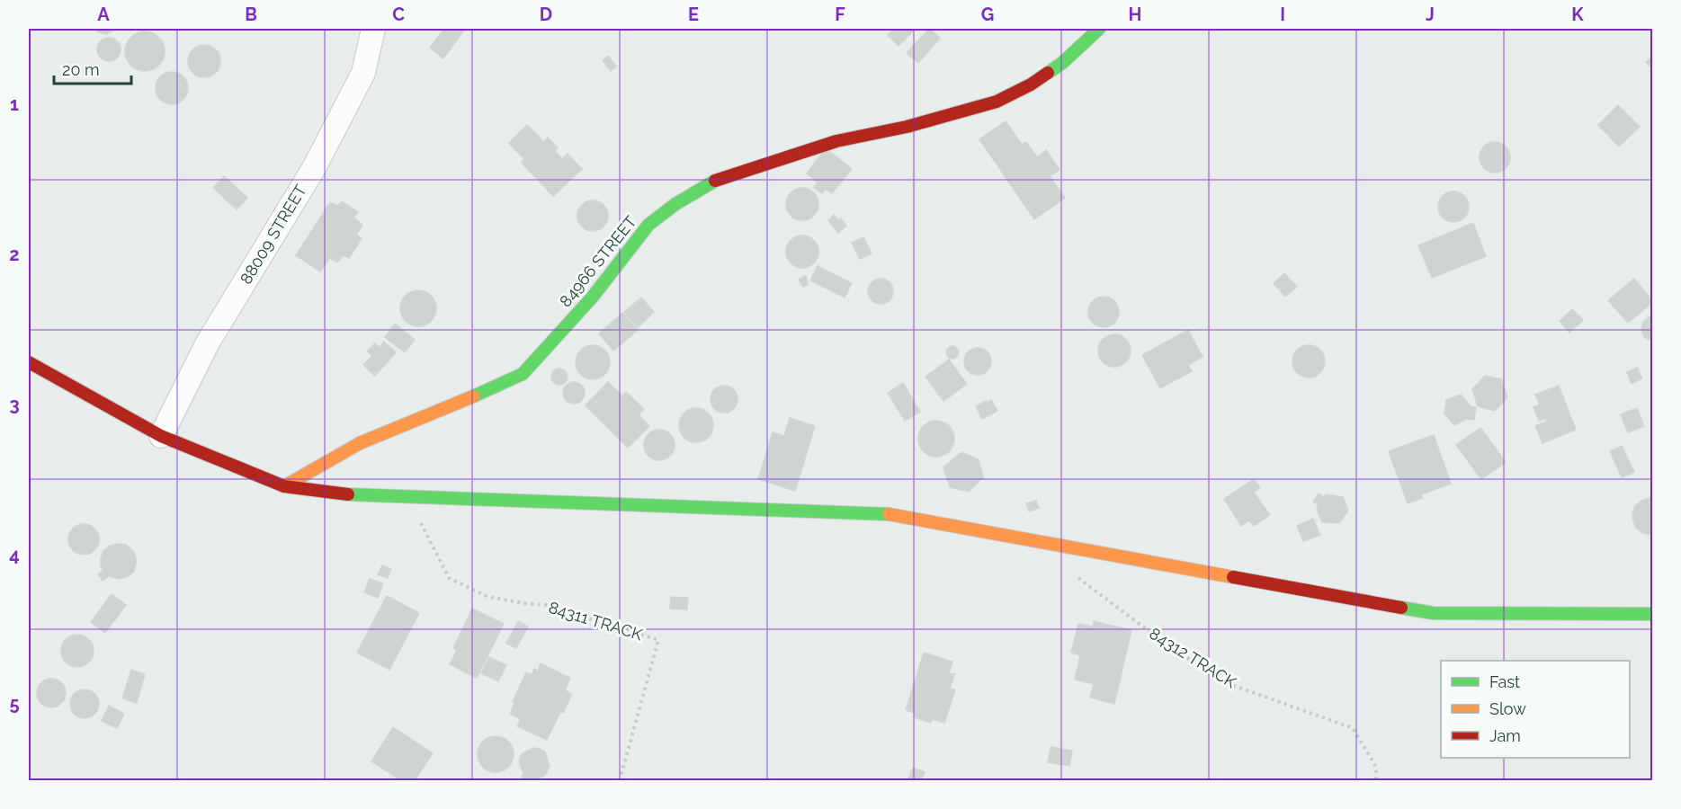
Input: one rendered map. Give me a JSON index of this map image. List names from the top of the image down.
{
  "streets": {
    "street": ["88009 STREET", "84966 STREET"],
    "path": ["84311 TRACK", "84312 TRACK"]
  },
  "legend": ["Fast", "Slow", "Jam"],
  "scale_bar": "20 m",
  "grid": {
    "columns": [
      "A",
      "B",
      "C",
      "D",
      "E",
      "F",
      "G",
      "H",
      "I",
      "J",
      "K"
    ],
    "rows": [
      "1",
      "2",
      "3",
      "4",
      "5"
    ]
  }
}
